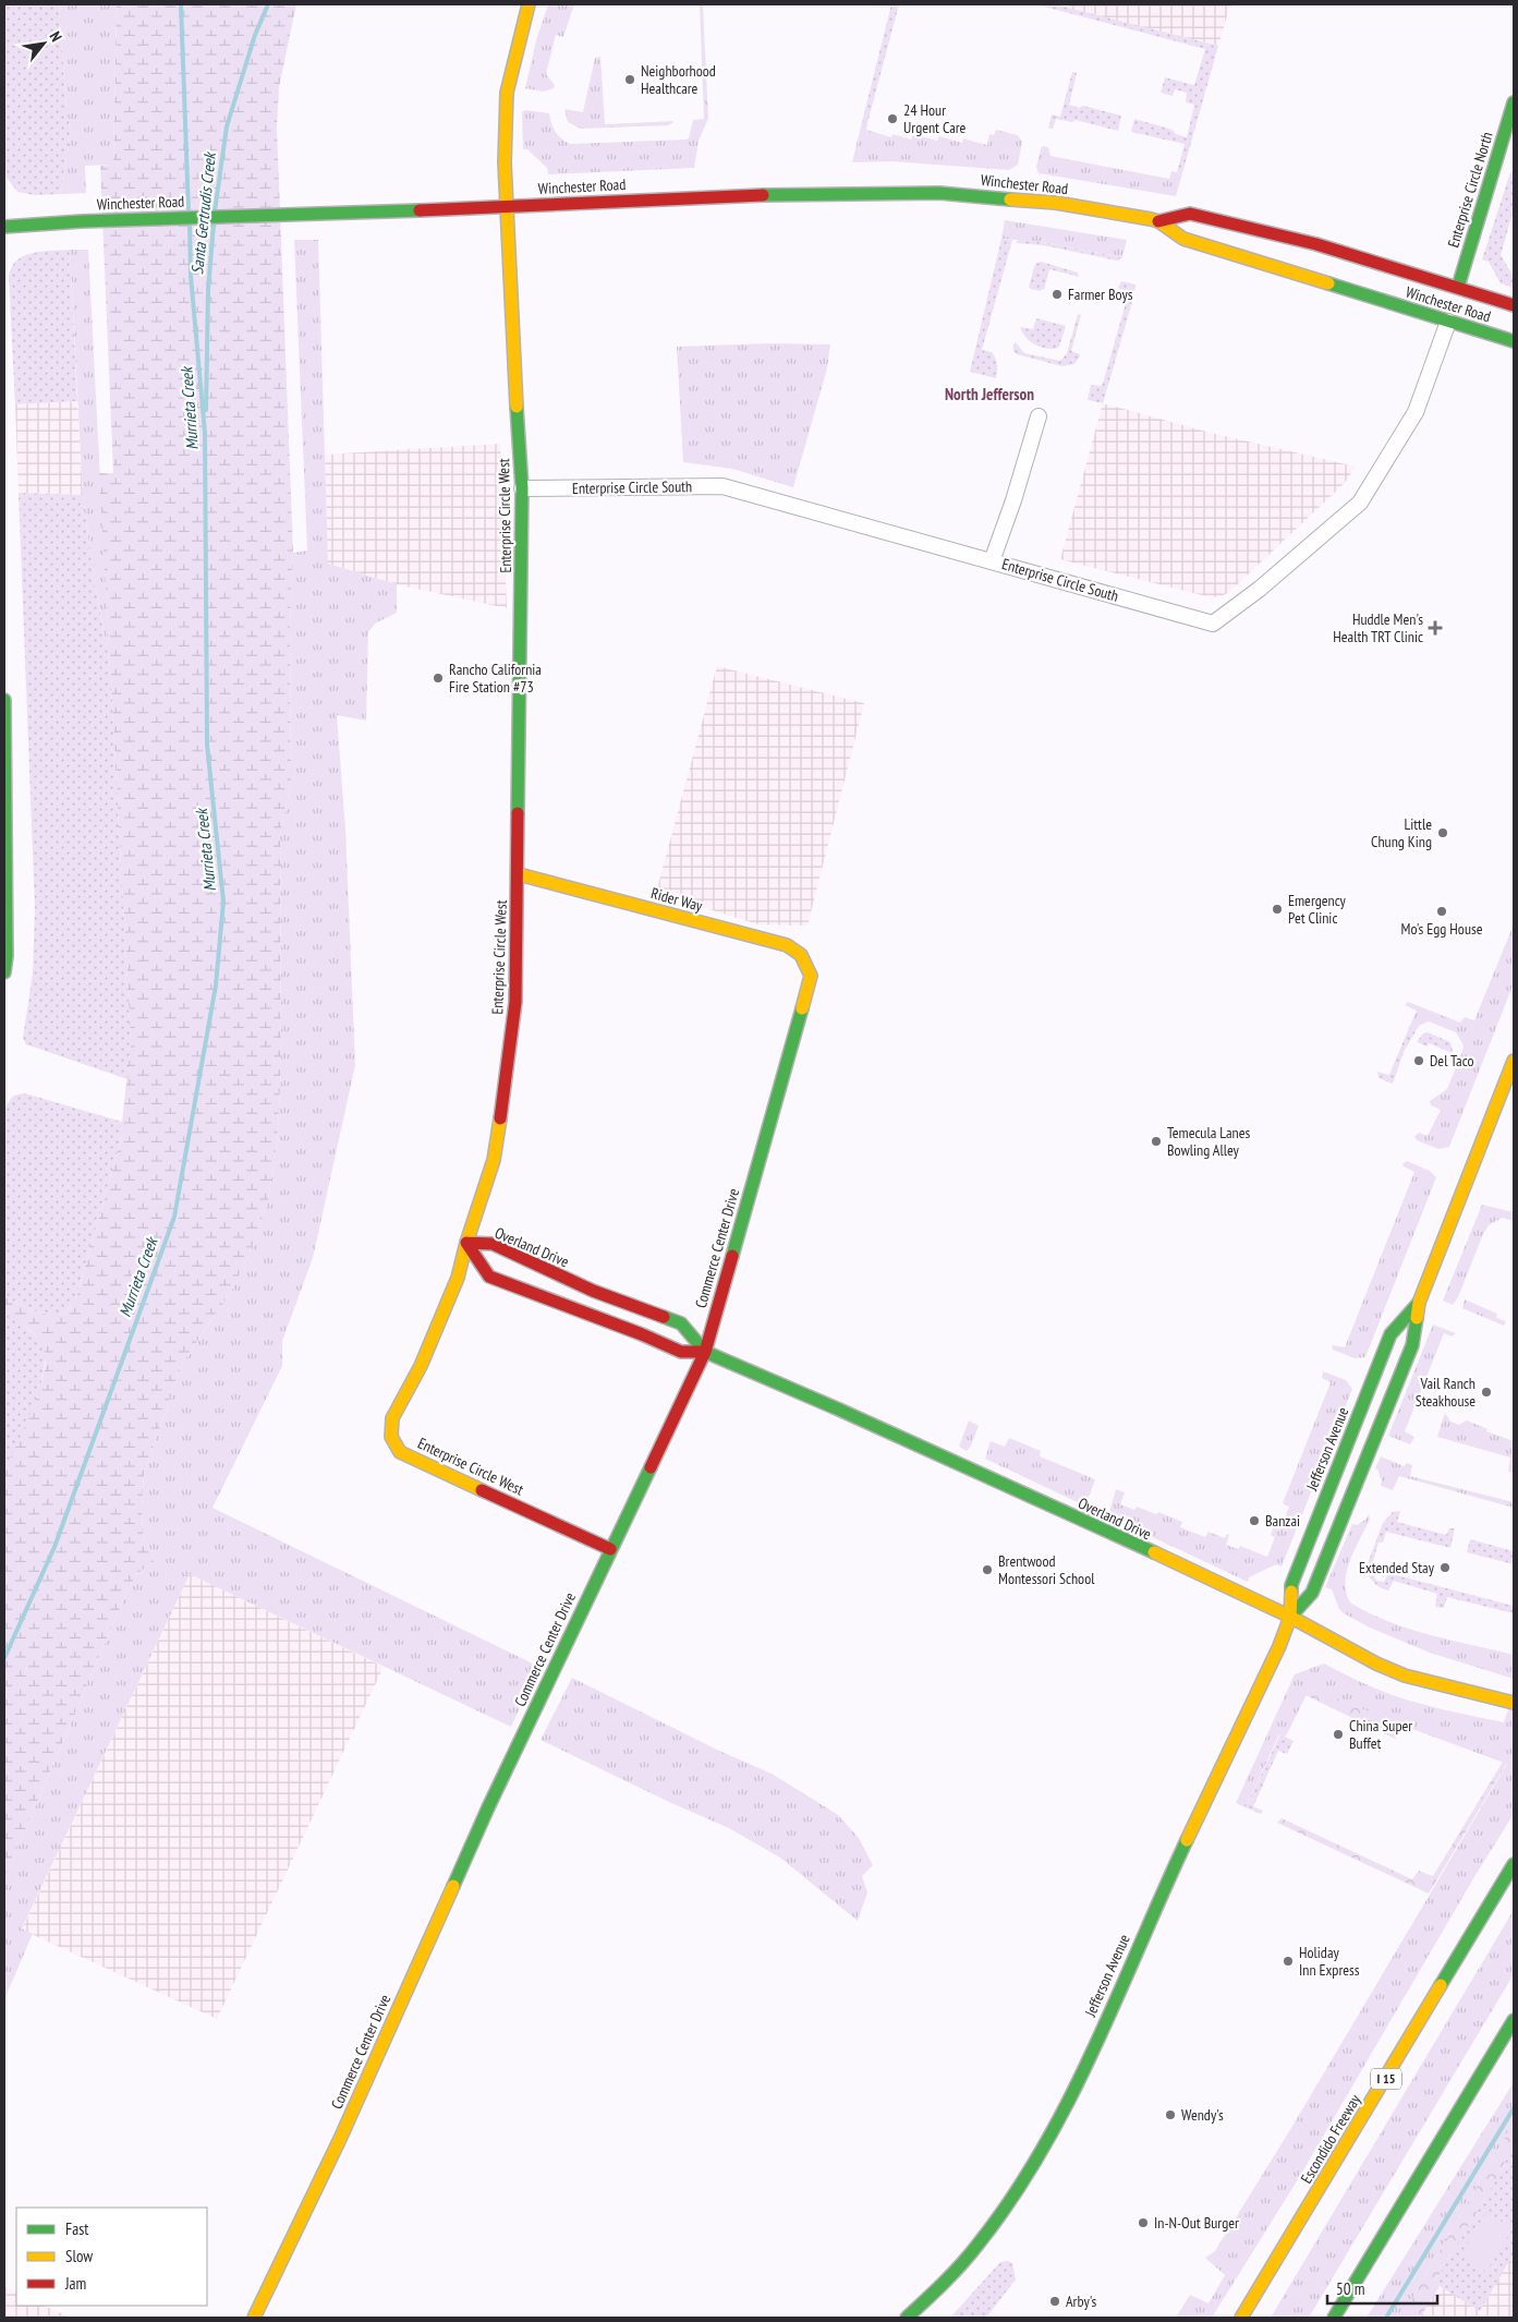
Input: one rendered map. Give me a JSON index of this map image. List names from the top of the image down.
{
  "streets": {
    "main road": [
      "Winchester Road",
      "Enterprise Circle North",
      "Enterprise Circle West",
      "Rider Way",
      "Overland Drive",
      "Commerce Center Drive",
      "Jefferson Avenue",
      "I 15",
      "Escondido Freeway"
    ],
    "street": ["Enterprise Circle South"]
  },
  "crossings": [
    ["Winchester Road", "Enterprise Circle North"],
    ["Winchester Road", "Enterprise Circle South"],
    ["Winchester Road", "Enterprise Circle West"],
    ["Enterprise Circle South", "Enterprise Circle West"],
    ["Enterprise Circle West", "Rider Way"],
    ["Enterprise Circle West", "Overland Drive"],
    ["Enterprise Circle West", "Commerce Center Drive"],
    ["Rider Way", "Commerce Center Drive"],
    ["Overland Drive", "Commerce Center Drive"],
    ["Overland Drive", "Jefferson Avenue"]
  ],
  "districts": ["North Jefferson"],
  "water": ["Santa Gertrudis Creek", "Murrieta Creek"],
  "places": {
    "other": [
      "Neighborhood Healthcare",
      "24 Hour Urgent Care",
      "Farmer Boys",
      "Rancho California Fire Station #73",
      "Little Chung King",
      "Emergency Pet Clinic",
      "Mo's Egg House",
      "Del Taco",
      "Temecula Lanes Bowling Alley",
      "Vail Ranch Steakhouse",
      "Banzai",
      "Extended Stay",
      "Brentwood Montessori School",
      "China Super Buffet",
      "Holiday Inn Express",
      "Wendy's",
      "In-N-Out Burger",
      "Arby's"
    ],
    "health": ["Huddle Men's Health TRT Clinic"]
  },
  "legend": ["Fast", "Slow", "Jam"],
  "scale_bar": "50 m",
  "north": "top right"
}
